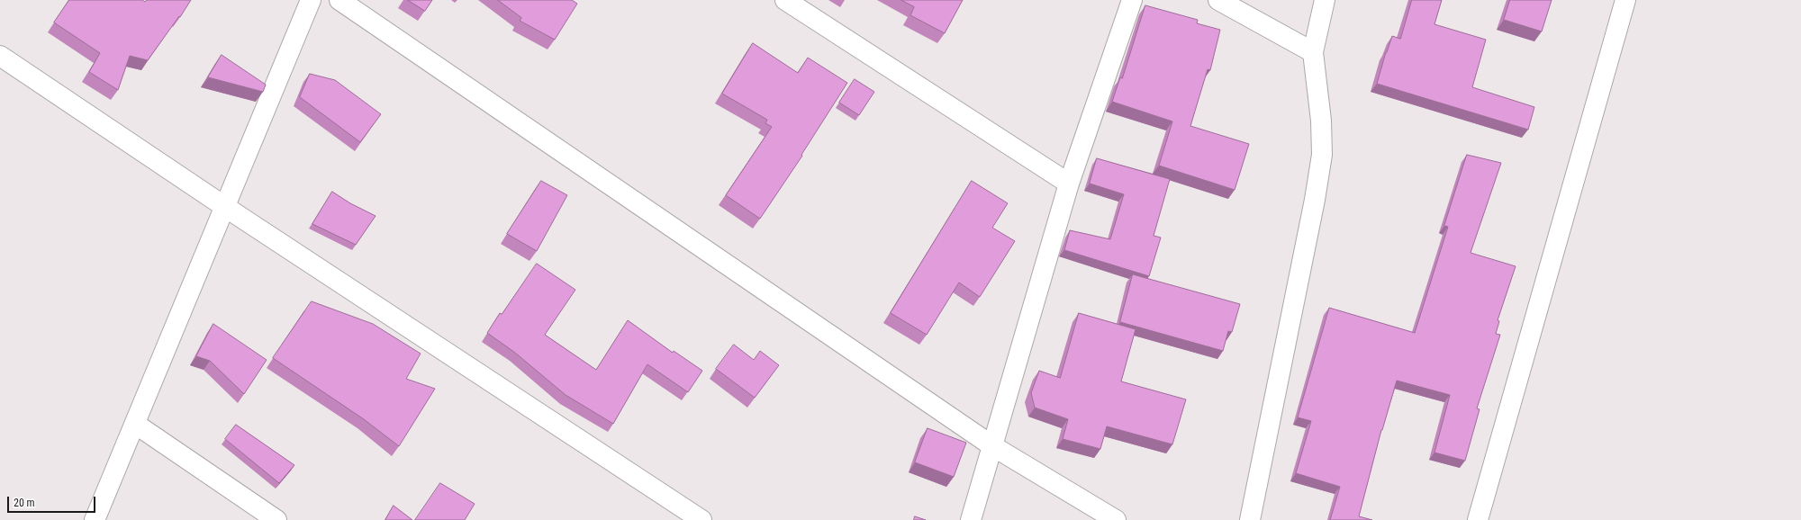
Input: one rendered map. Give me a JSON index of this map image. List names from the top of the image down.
{
  "scale_bar": "20 m"
}
